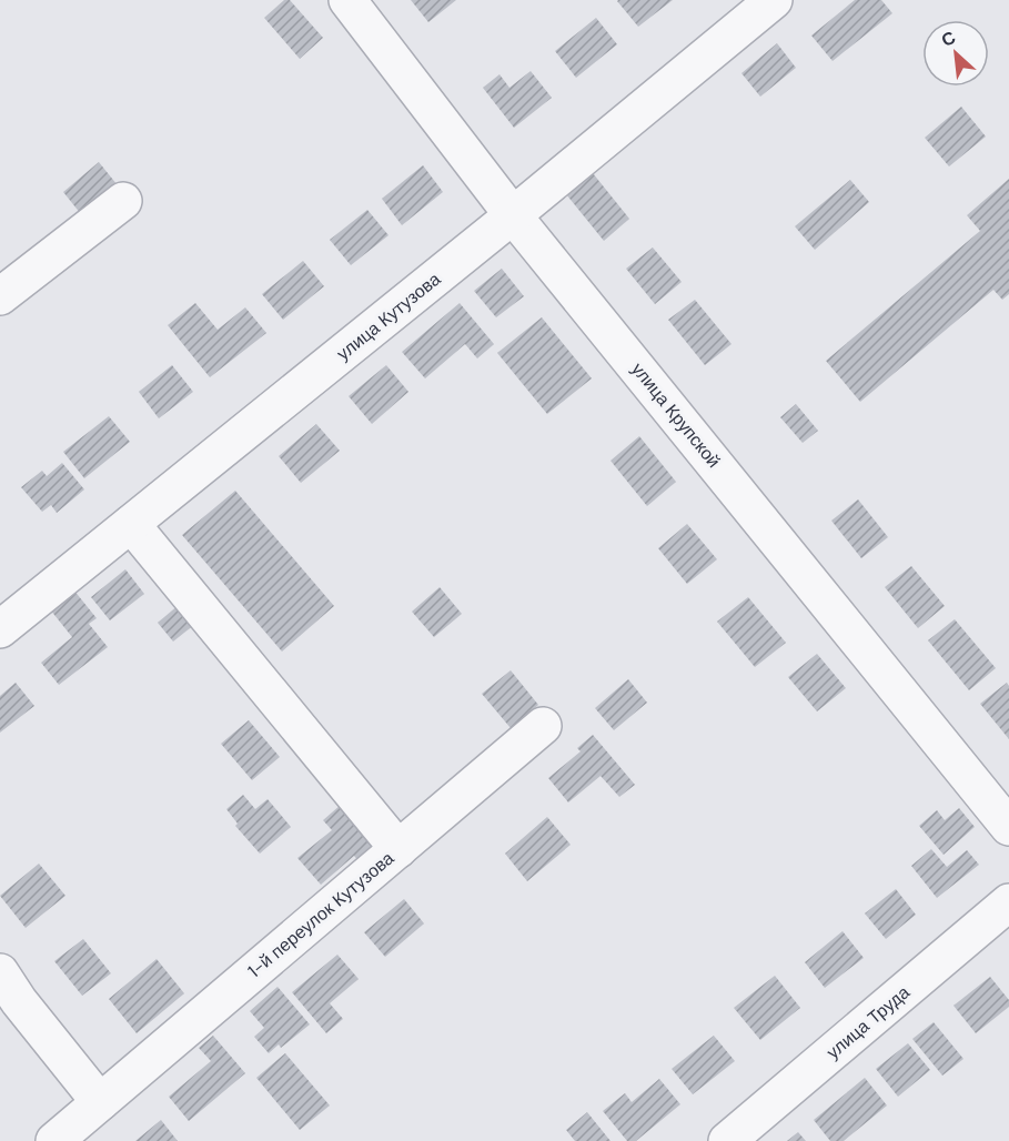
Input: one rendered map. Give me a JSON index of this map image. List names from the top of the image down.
{
  "streets": {
    "street": [
      "улица Кутузова",
      "улица Крупской",
      "1-й переулок Кутузова",
      "улица Труда"
    ]
  },
  "crossings": [
    ["улица Кутузова", "улица Крупской"]
  ],
  "north": "top left"
}
